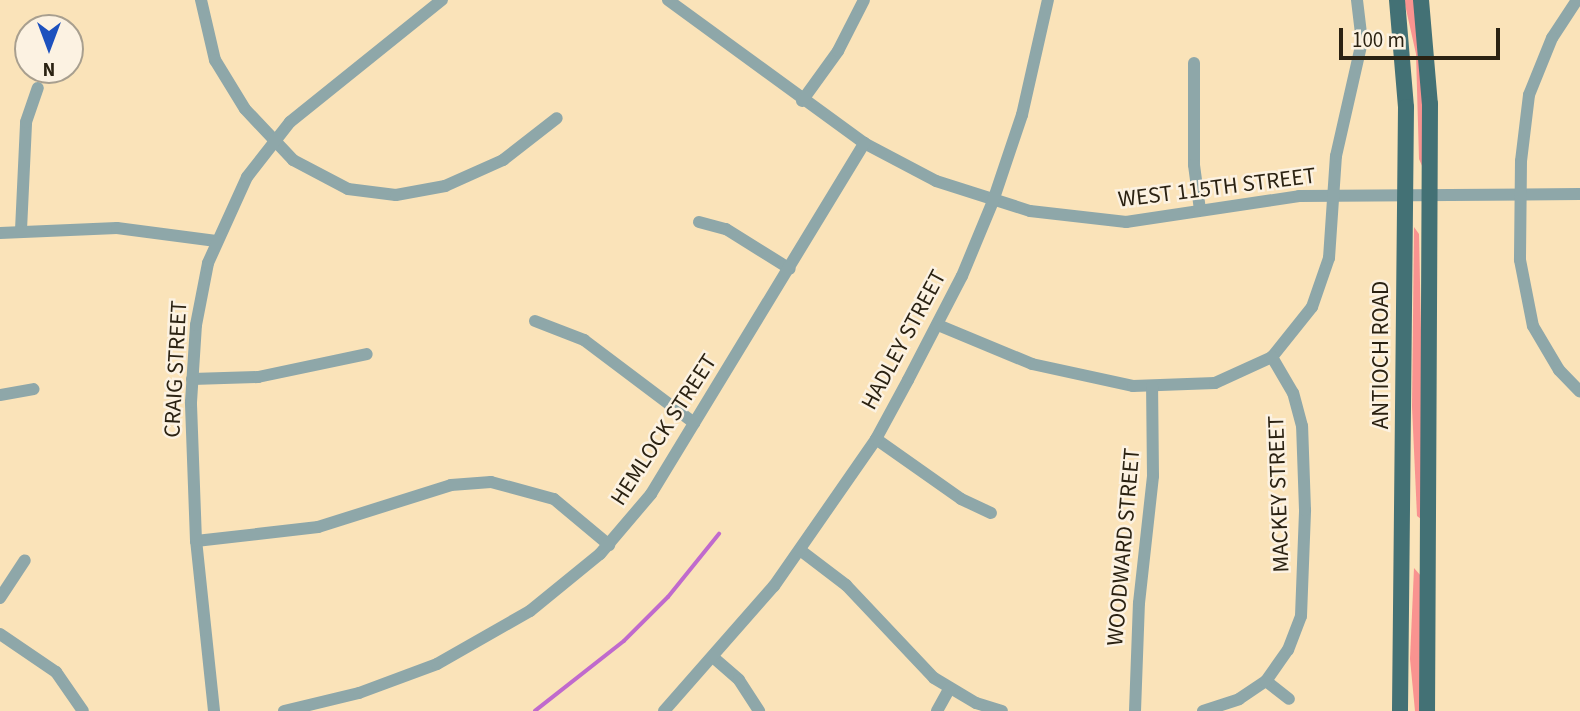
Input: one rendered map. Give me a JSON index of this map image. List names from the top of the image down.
{
  "streets": {
    "main road": ["ANTIOCH ROAD"],
    "street": [
      "WEST 115TH STREET",
      "HADLEY STREET",
      "CRAIG STREET",
      "HEMLOCK STREET",
      "MACKEY STREET",
      "WOODWARD STREET"
    ]
  },
  "crossings": [
    ["WEST 115TH STREET", "HADLEY STREET"],
    ["WEST 115TH STREET", "ANTIOCH ROAD"],
    ["WEST 115TH STREET", "HEMLOCK STREET"]
  ],
  "scale_bar": "100 m",
  "north": "bottom"
}
